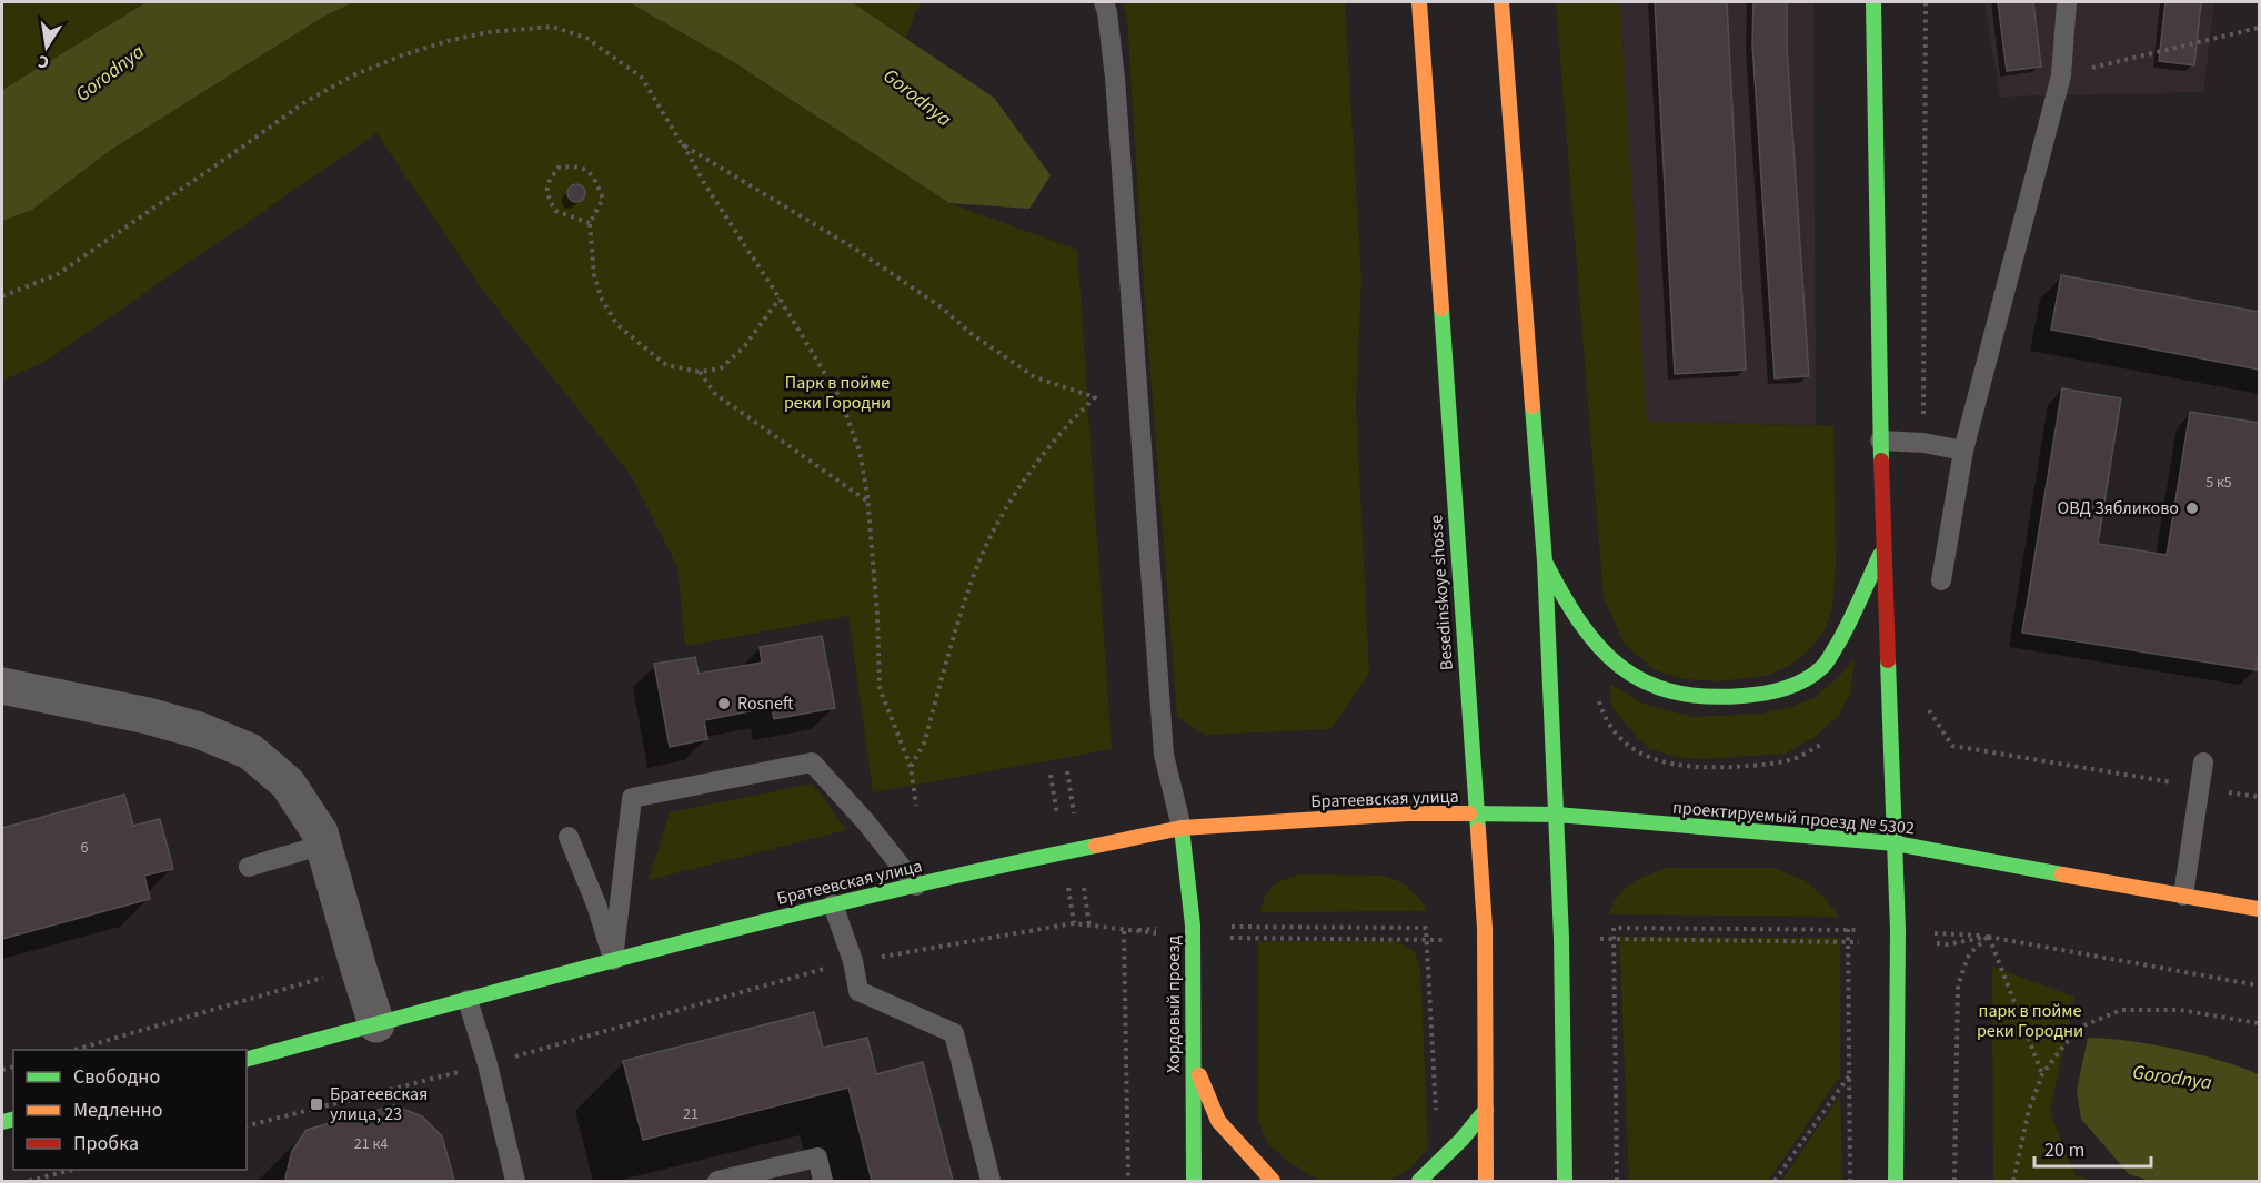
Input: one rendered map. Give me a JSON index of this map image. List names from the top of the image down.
{
  "streets": {
    "main road": [
      "Besedinskoye shosse",
      "Братеевская улица",
      "проектируемый проезд № 5302",
      "Хордовый проезд"
    ]
  },
  "crossings": [
    ["Besedinskoye shosse", "Братеевская улица"],
    ["Besedinskoye shosse", "проектируемый проезд № 5302"],
    ["Братеевская улица", "проектируемый проезд № 5302"],
    ["Братеевская улица", "Хордовый проезд"]
  ],
  "water": ["Gorodnya"],
  "parks": ["Парк в пойме реки Городни", "парк в пойме реки Городни"],
  "places": {
    "other": ["ОВД Зябликово", "Rosneft"],
    "transit": ["Братеевская улица, 23"]
  },
  "house_numbers": [
    "5 к5",
    "6",
    "21",
    "21 к4"
  ],
  "legend": ["Свободно", "Медленно", "Пробка"],
  "scale_bar": "20 m",
  "north": "bottom"
}
